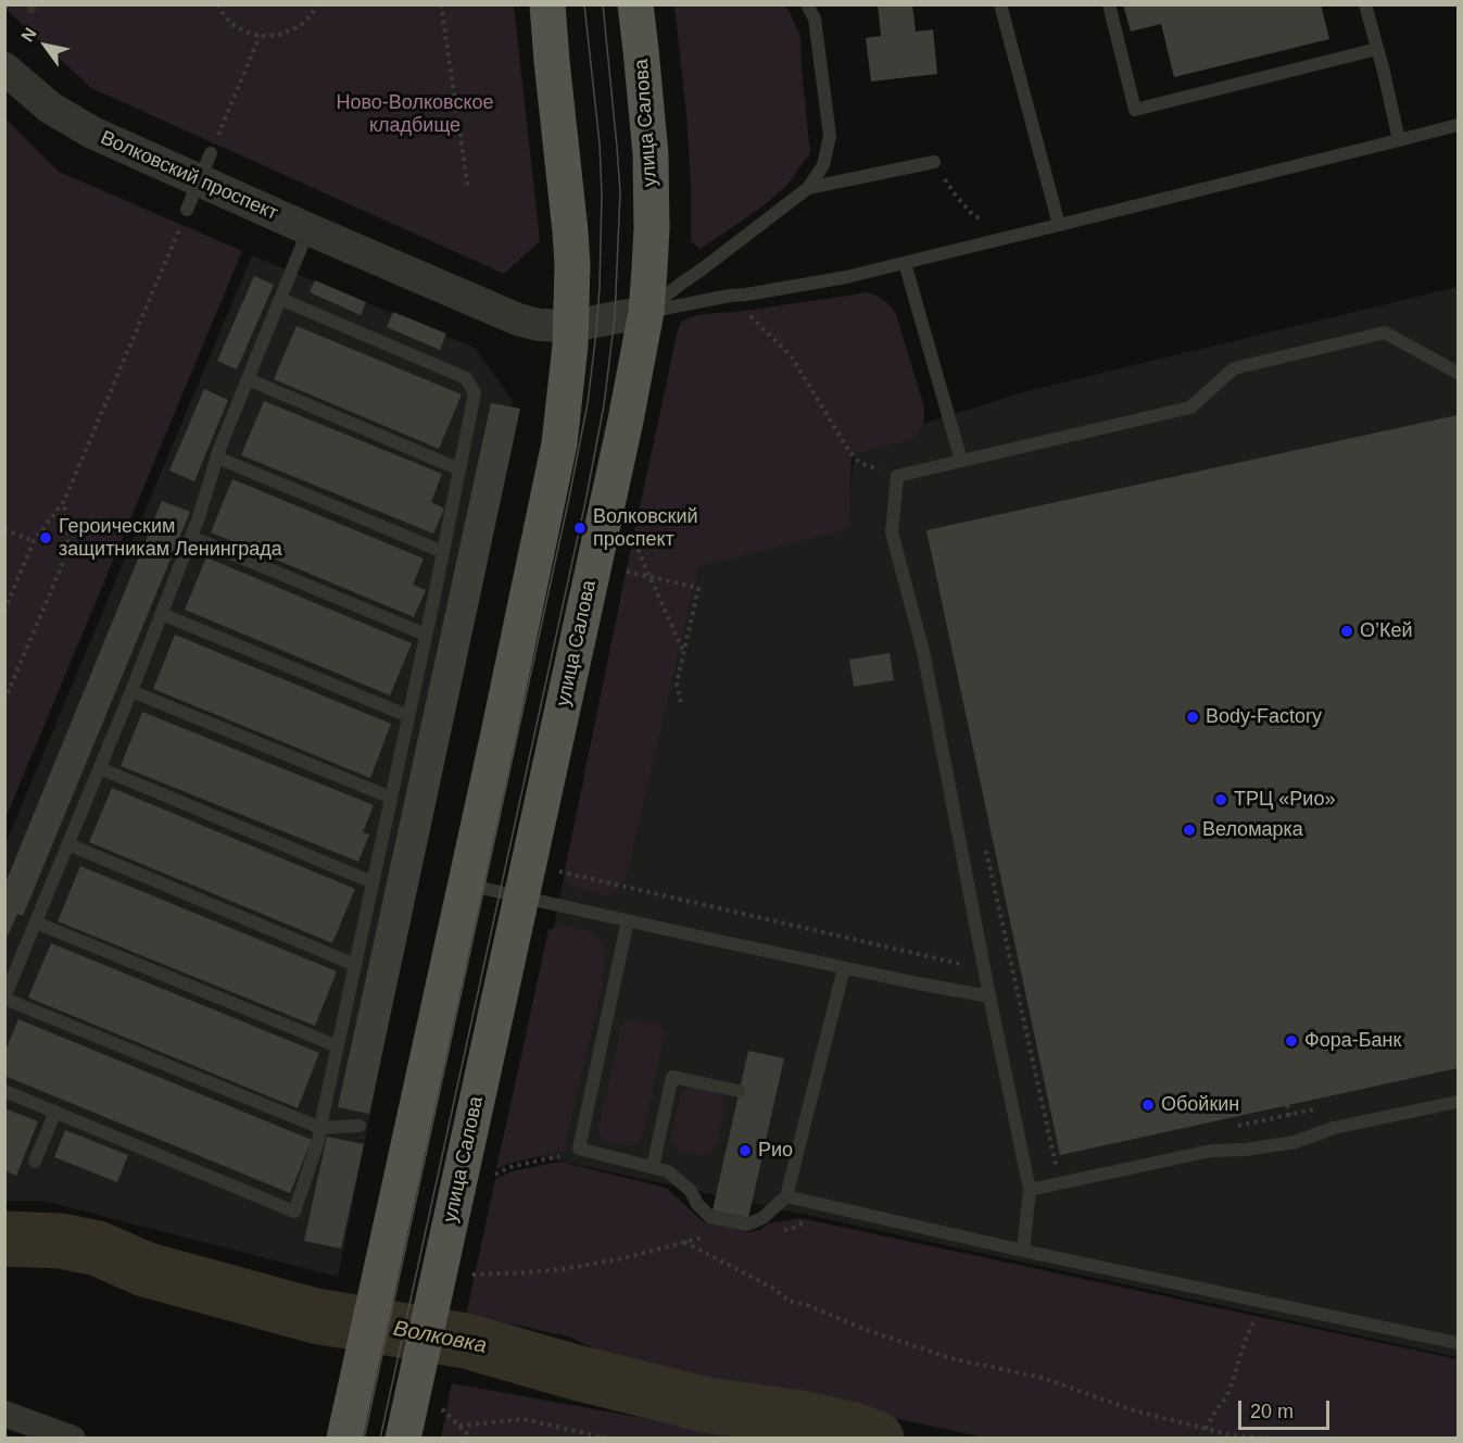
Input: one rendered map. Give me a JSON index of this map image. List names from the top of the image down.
{
  "streets": {
    "main road": ["улица Салова"],
    "street": ["Волковский проспект"]
  },
  "crossings": [
    ["улица Салова", "Волковский проспект"]
  ],
  "water": ["Волковка"],
  "parks": ["Ново-Волковское кладбище"],
  "places": [
    "Волковский проспект",
    "Героическим защитникам Ленинграда",
    "О’Кей",
    "Body-Factory",
    "ТРЦ «Рио»",
    "Веломарка",
    "Фора-Банк",
    "Обойкин",
    "Рио"
  ],
  "scale_bar": "20 m",
  "north": "top left"
}
